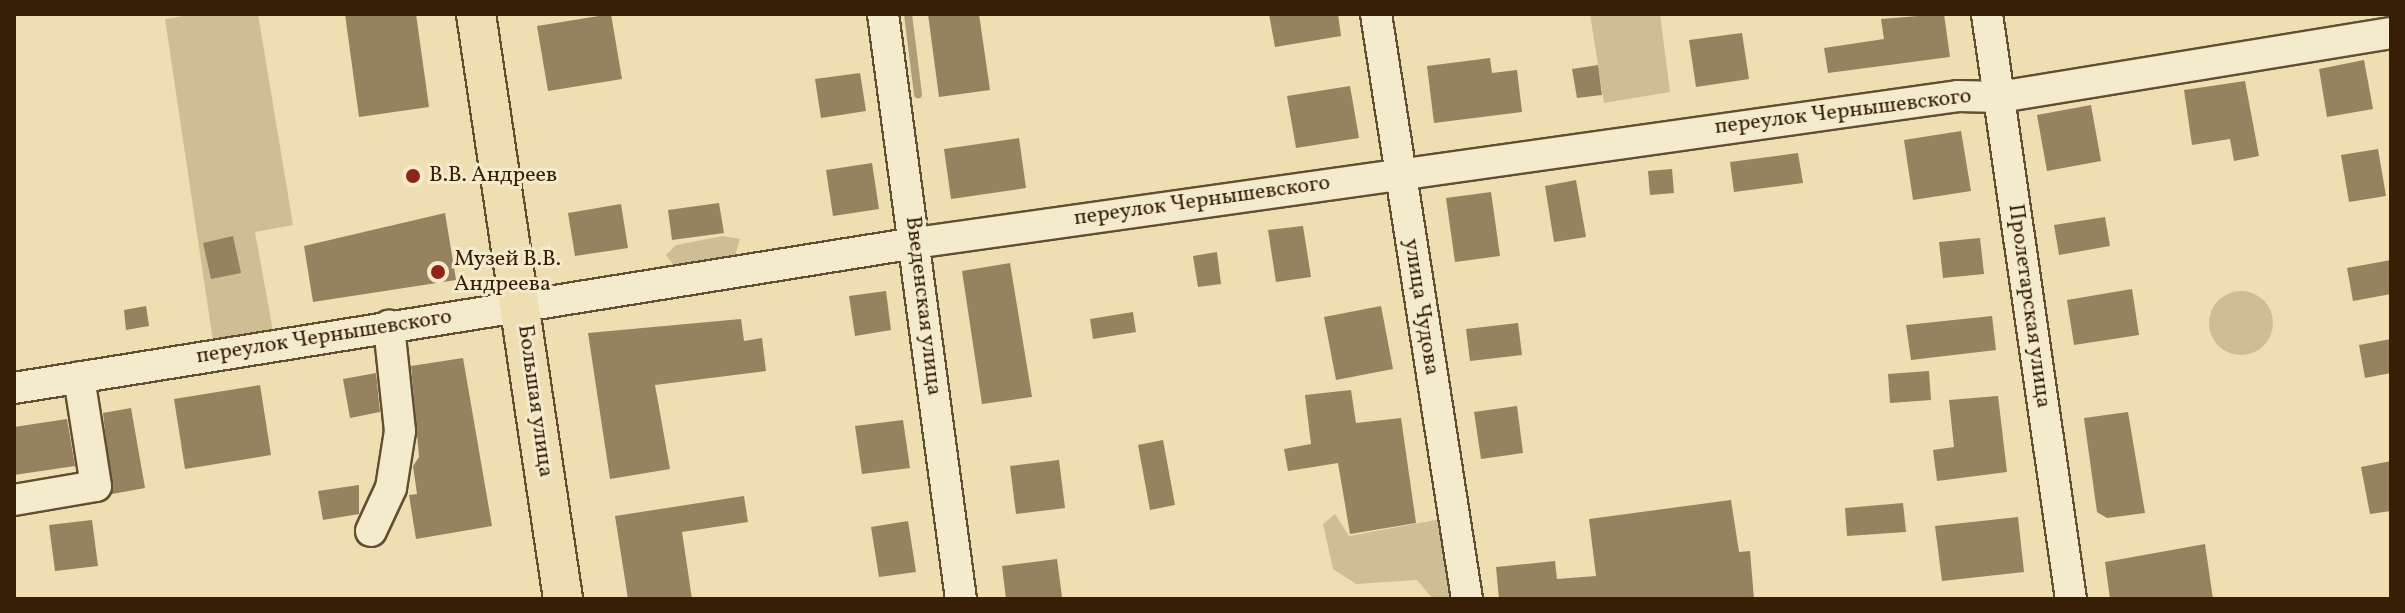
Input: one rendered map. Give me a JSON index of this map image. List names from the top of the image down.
{
  "streets": {
    "main road": ["Большая улица"],
    "street": [
      "переулок Чернышевского",
      "Введенская улица",
      "Пролетарская улица",
      "улица Чудова"
    ]
  },
  "crossings": [
    ["переулок Чернышевского", "Введенская улица"],
    ["переулок Чернышевского", "Пролетарская улица"],
    ["переулок Чернышевского", "улица Чудова"],
    ["переулок Чернышевского", "Большая улица"]
  ],
  "places": ["В.В. Андреев", "Музей В.В. Андреева"]
}
